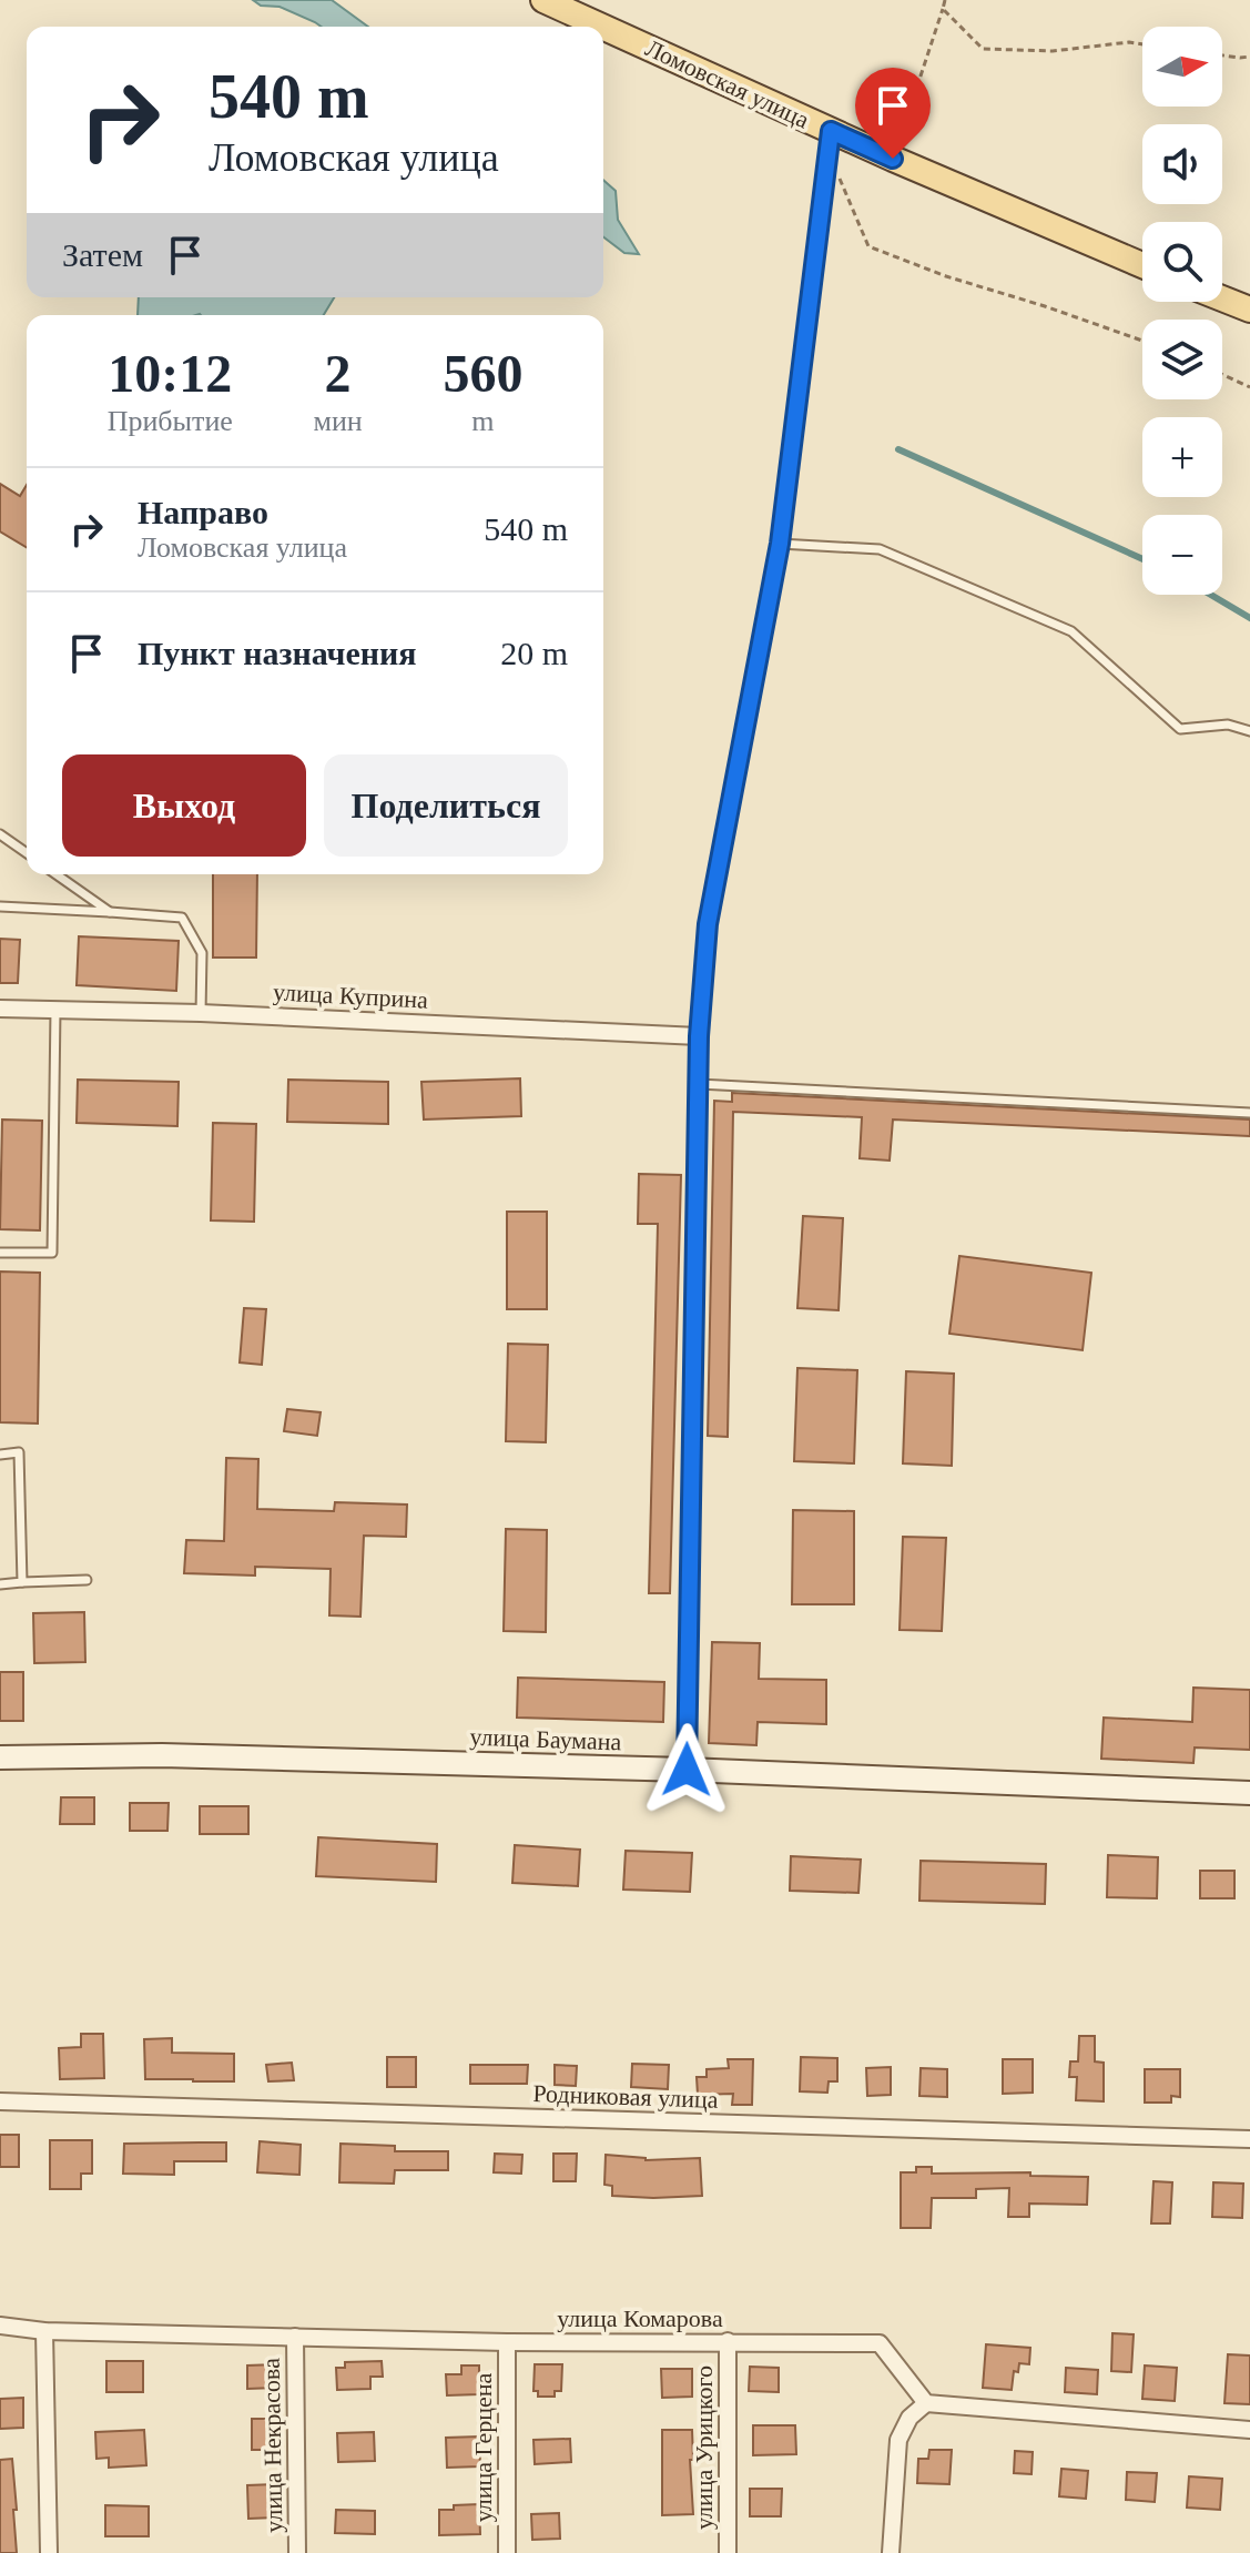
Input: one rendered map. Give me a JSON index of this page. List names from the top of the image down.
{
  "streets": {
    "main road": ["Ломовская улица"],
    "street": [
      "улица Куприна",
      "улица Баумана",
      "Родниковая улица",
      "улица Комарова",
      "улица Некрасова",
      "улица Герцена",
      "улица Урицкого"
    ]
  },
  "crossings": [
    ["улица Комарова", "улица Некрасова"],
    ["улица Комарова", "улица Герцена"],
    ["улица Комарова", "улица Урицкого"]
  ],
  "north": "right",
  "page": {
    "map_buttons": ["+", "−"],
    "turn": ["540 m", "Ломовская улица"],
    "then": "Затем",
    "eta": [
      "10:12",
      "Прибытие",
      "2",
      "мин",
      "560",
      "m"
    ],
    "list": [
      {
        "name": "Направо",
        "note": "Ломовская улица",
        "value": "540 m"
      },
      {
        "name": "Пункт назначения",
        "value": "20 m"
      }
    ],
    "buttons": ["Выход", "Поделиться"]
  }
}
